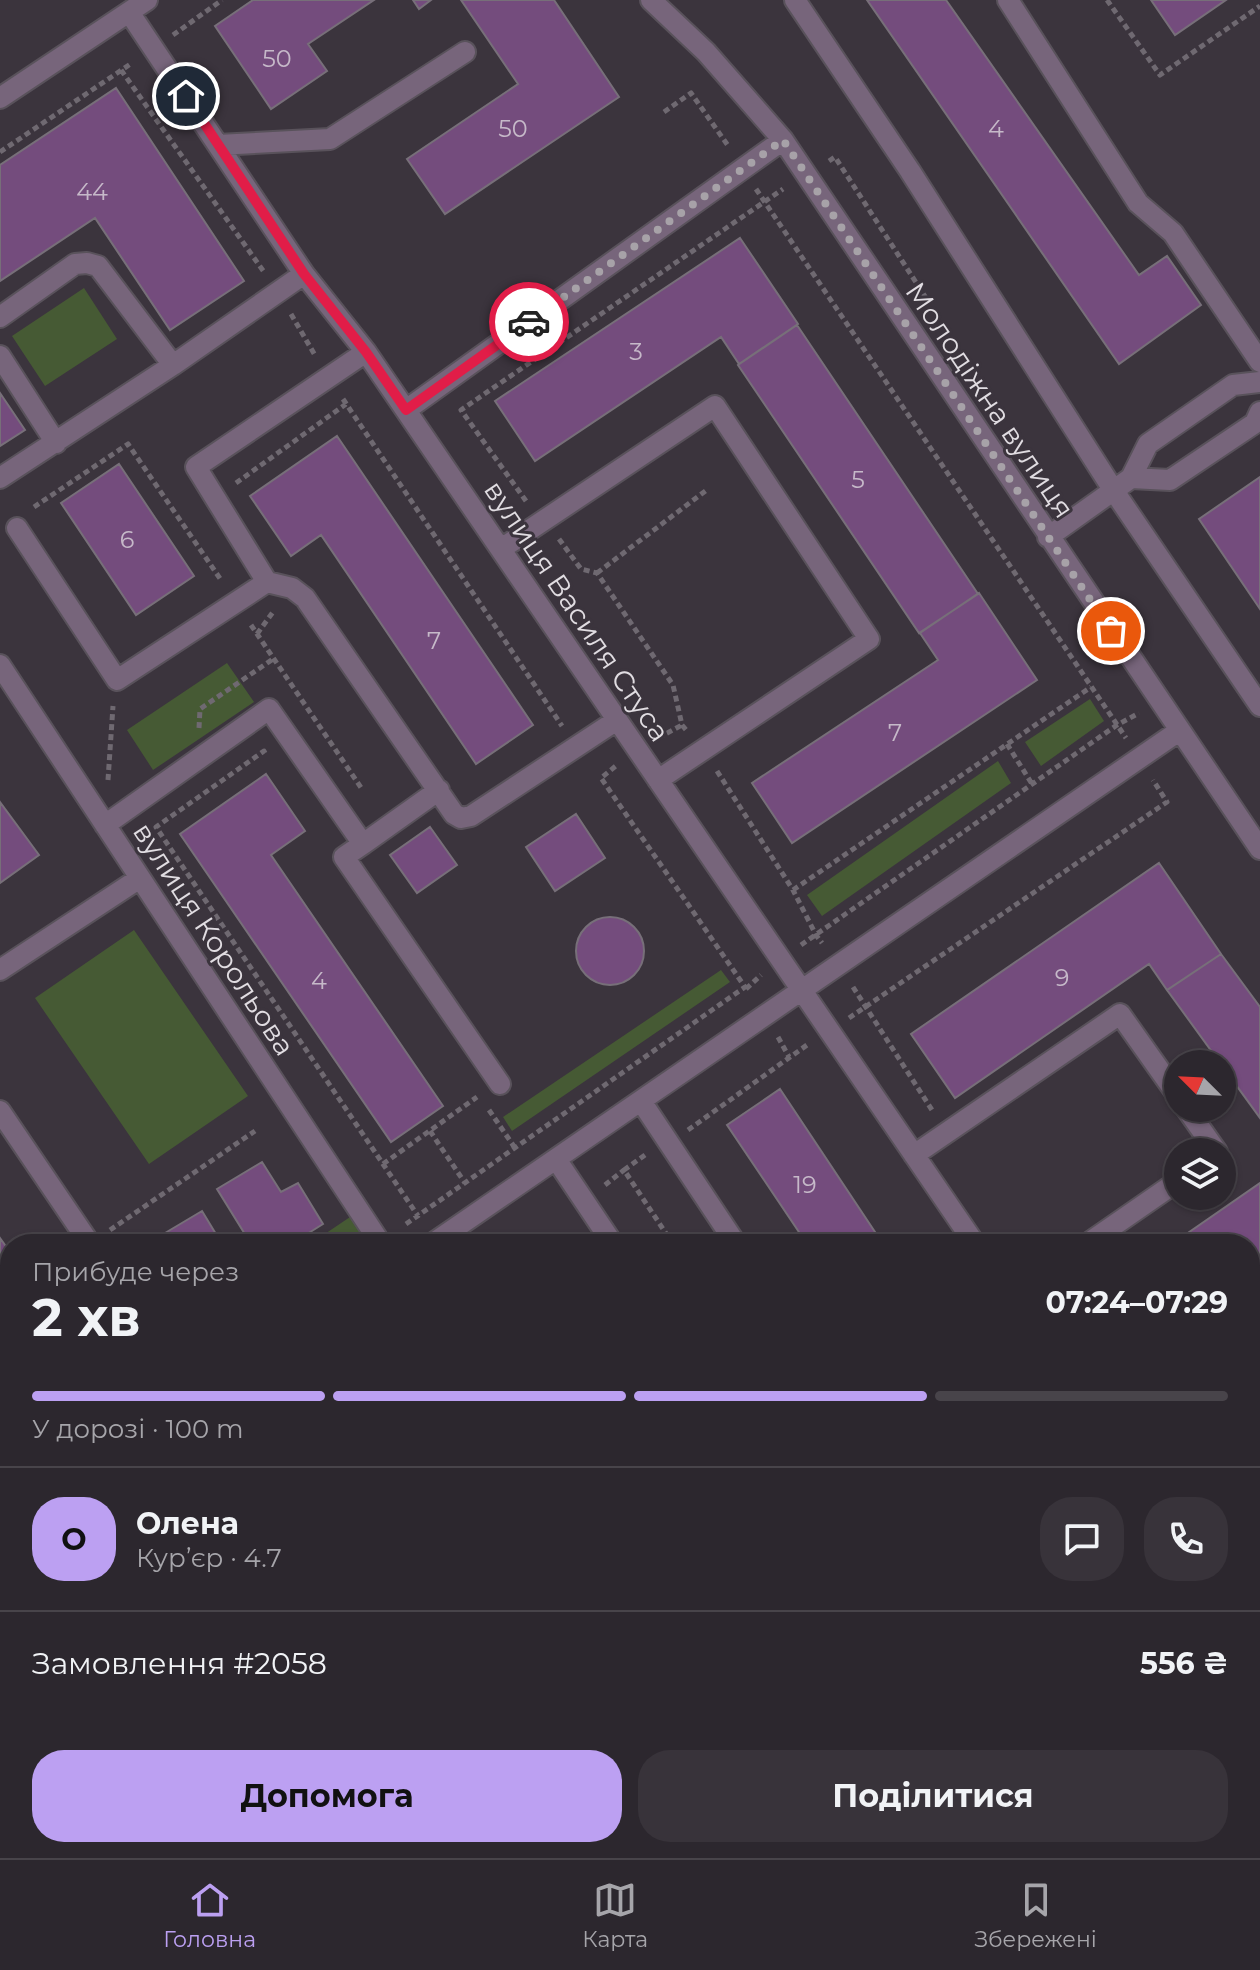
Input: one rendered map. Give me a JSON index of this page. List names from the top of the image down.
{
  "streets": {
    "street": ["Молодіжна вулиця", "вулиця Василя Стуса", "вулиця Корольова"]
  },
  "house_numbers": [
    "50",
    "50",
    "4",
    "44",
    "3",
    "5",
    "6",
    "7",
    "7",
    "9",
    "4",
    "19"
  ],
  "north": "top left",
  "page": {
    "heading": ["2 хв", "Прибуде через", "07:24–07:29"],
    "panel": [
      "Олена",
      "Кур’єр · 4.7",
      "Замовлення #2058",
      "556 ₴"
    ],
    "bar": "У дорозі · 100 m",
    "round": "О",
    "buttons": ["Допомога", "Поділитися"],
    "tabs": ["Головна", "Карта", "Збережені"]
  }
}
